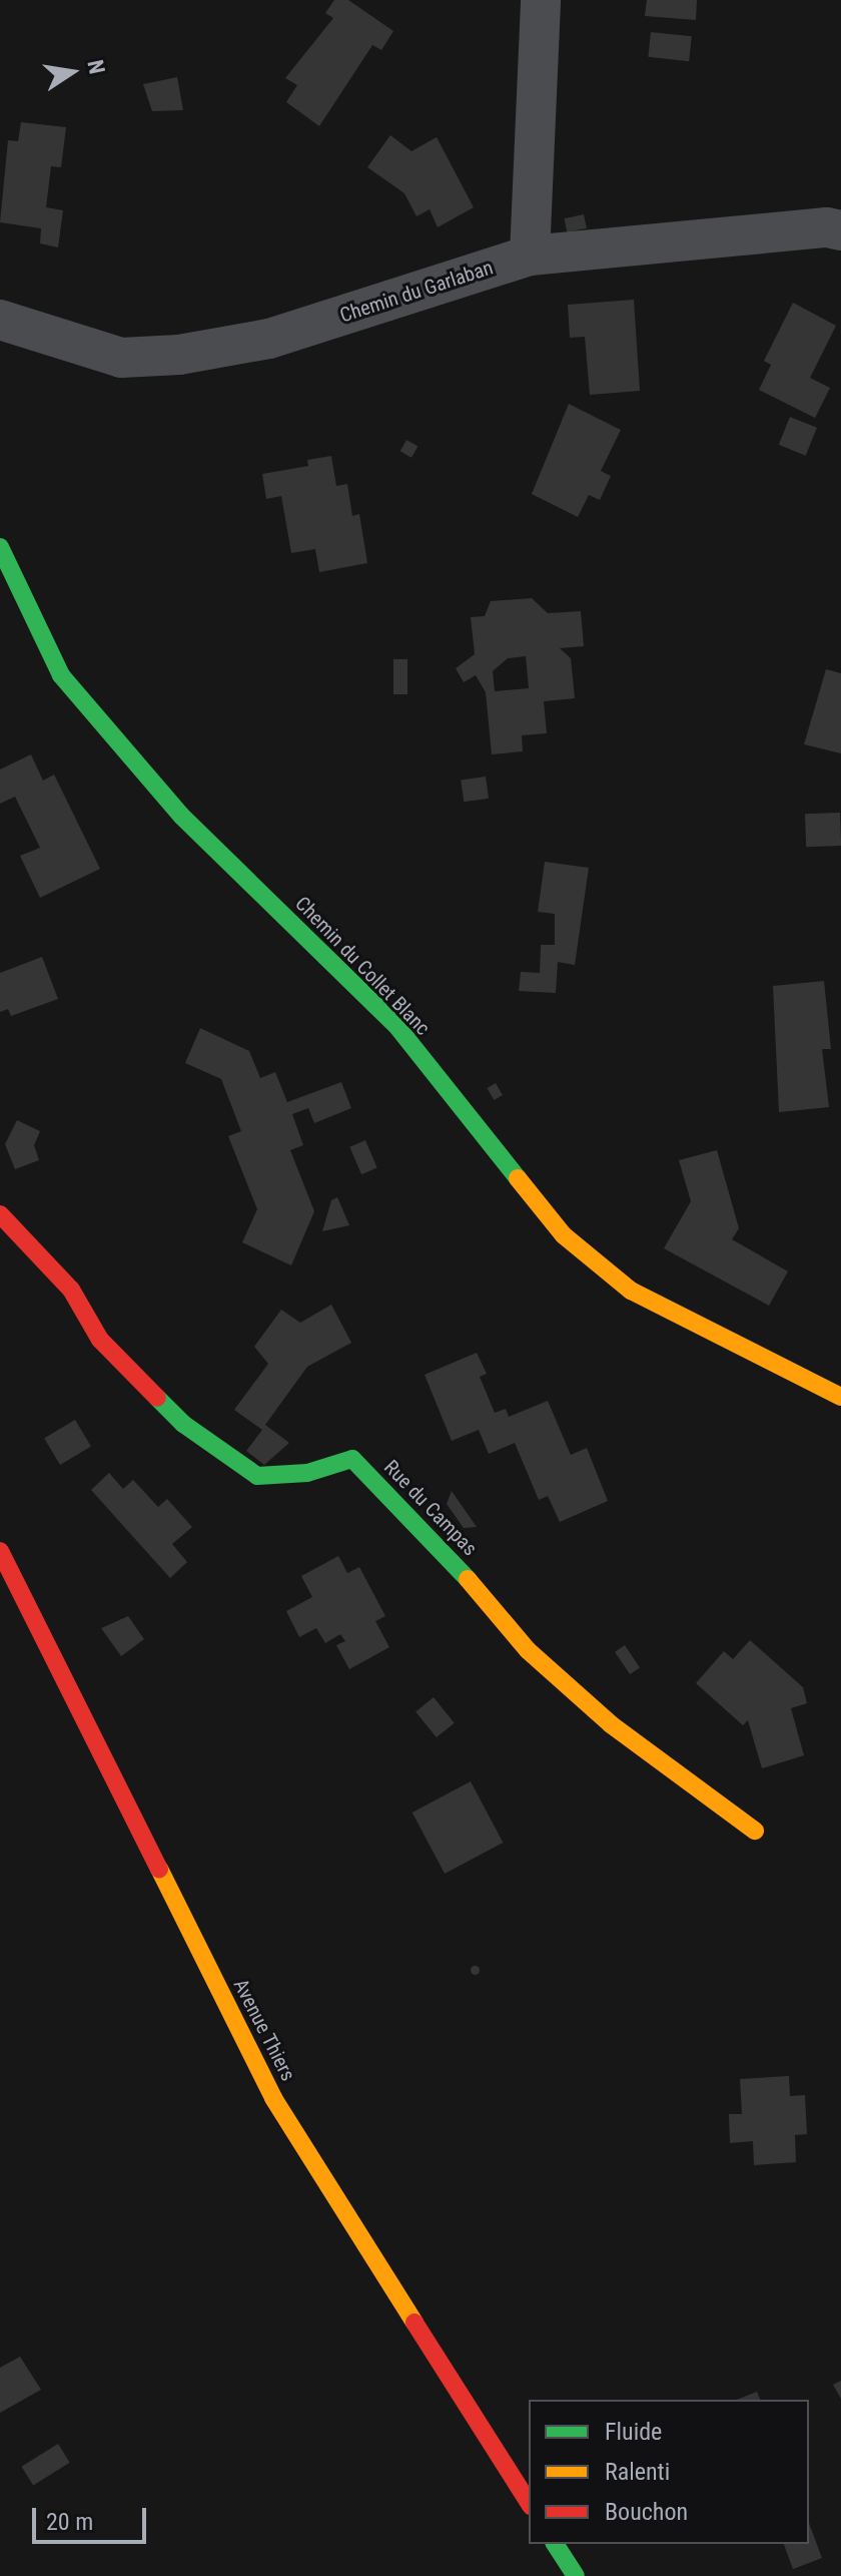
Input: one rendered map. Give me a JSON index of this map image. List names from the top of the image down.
{
  "streets": {
    "street": [
      "Chemin du Garlaban",
      "Chemin du Collet Blanc",
      "Rue du Campas",
      "Avenue Thiers"
    ]
  },
  "legend": ["Fluide", "Ralenti", "Bouchon"],
  "scale_bar": "20 m",
  "north": "right"
}
